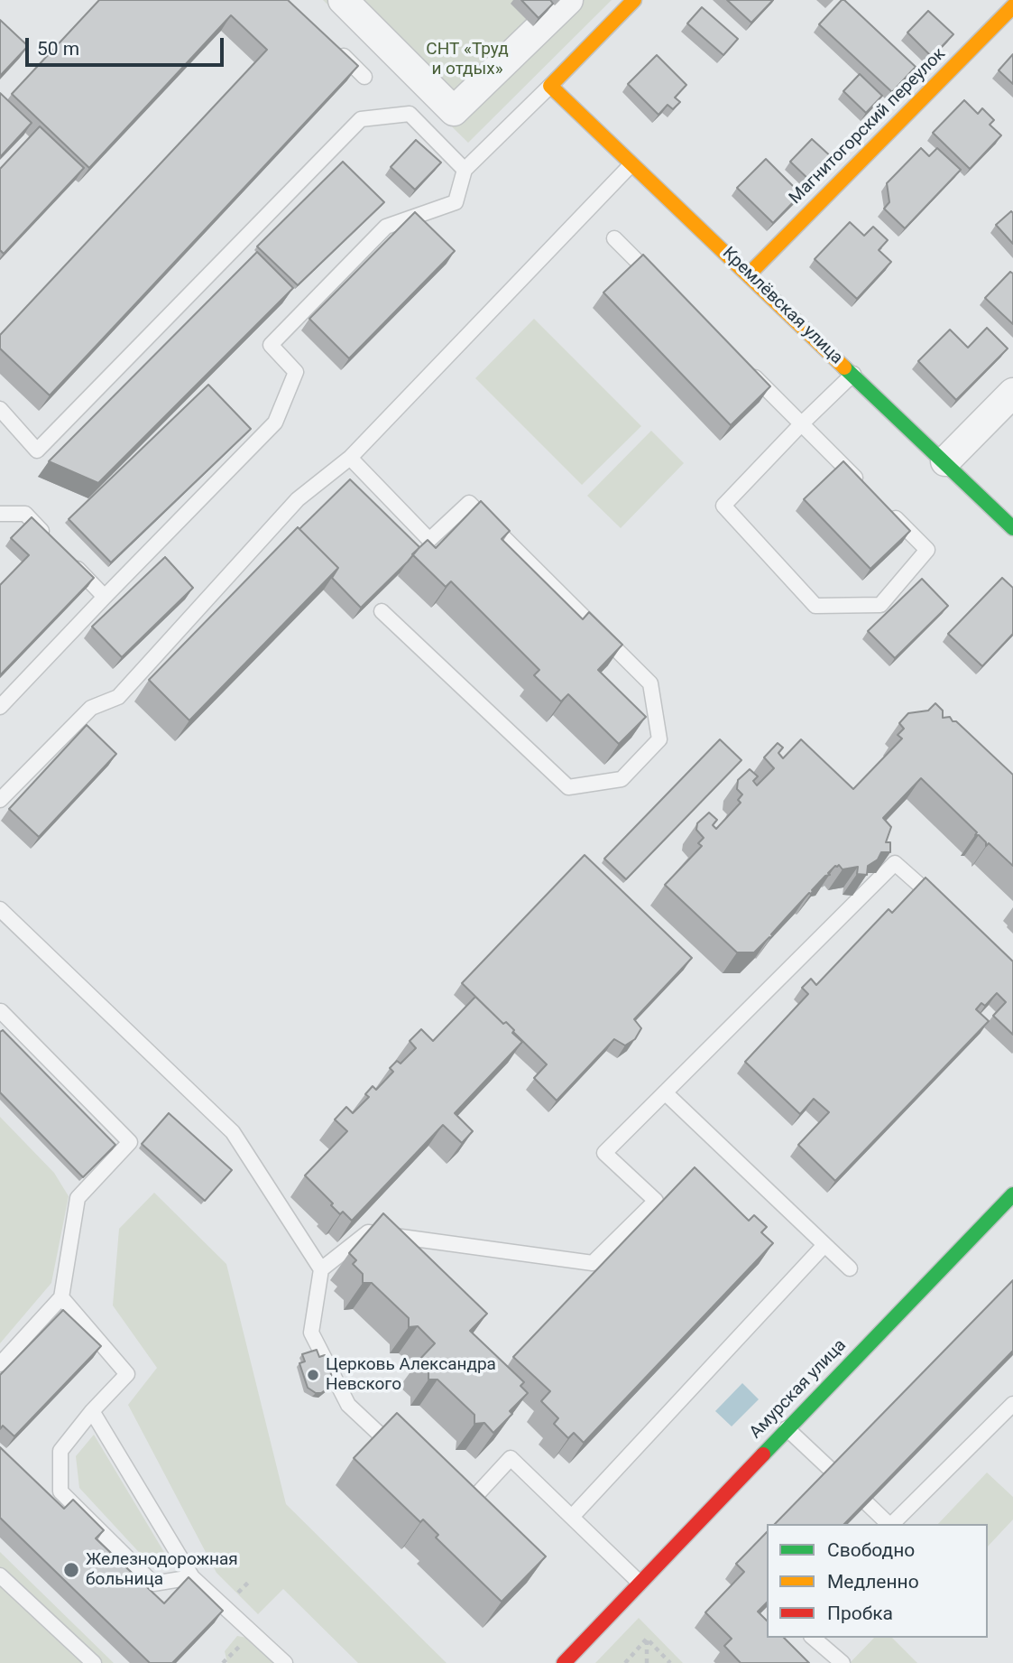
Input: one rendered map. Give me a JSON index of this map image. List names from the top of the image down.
{
  "streets": {
    "street": ["Магнитогорский переулок", "Кремлёвская улица", "Амурская улица"]
  },
  "crossings": [
    ["Магнитогорский переулок", "Кремлёвская улица"]
  ],
  "parks": ["СНТ «Труд и отдых»"],
  "places": ["Церковь Александра Невского", "Железнодорожная больница"],
  "legend": ["Свободно", "Медленно", "Пробка"],
  "scale_bar": "50 m"
}
